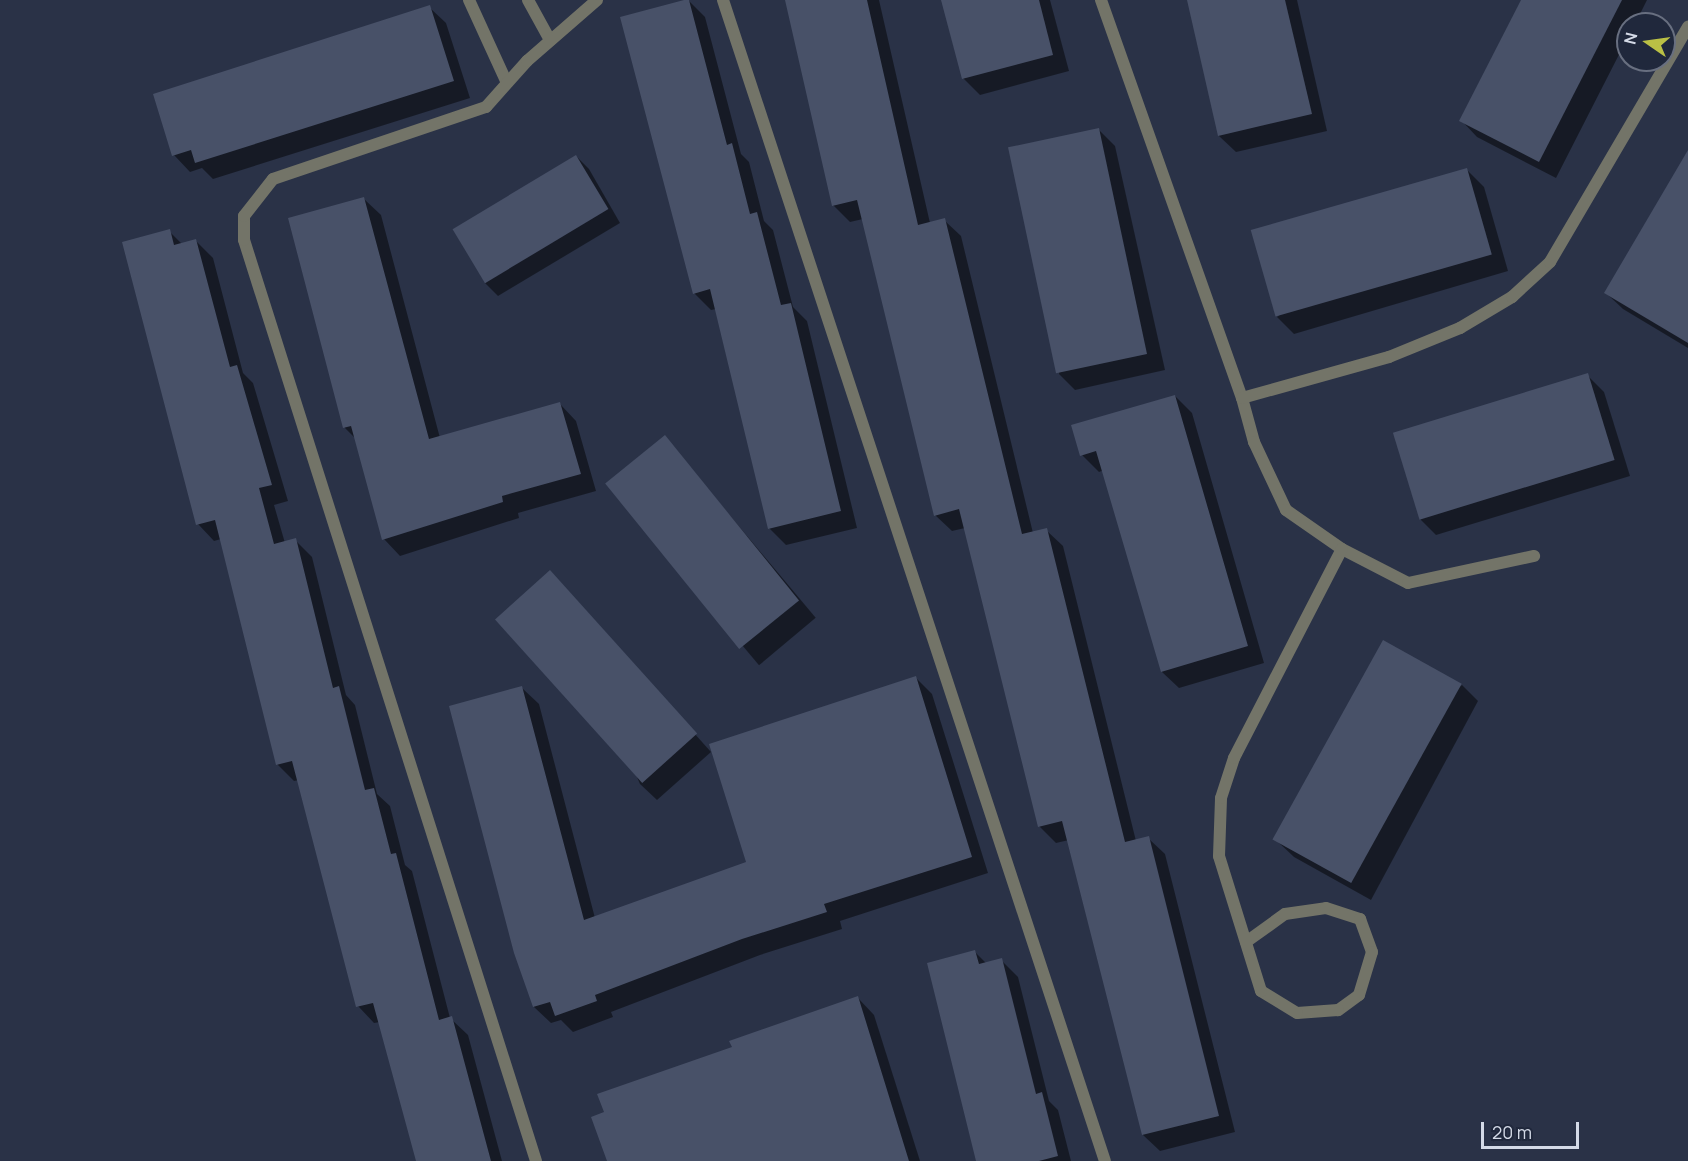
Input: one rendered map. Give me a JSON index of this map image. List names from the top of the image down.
{
  "scale_bar": "20 m",
  "north": "left"
}
